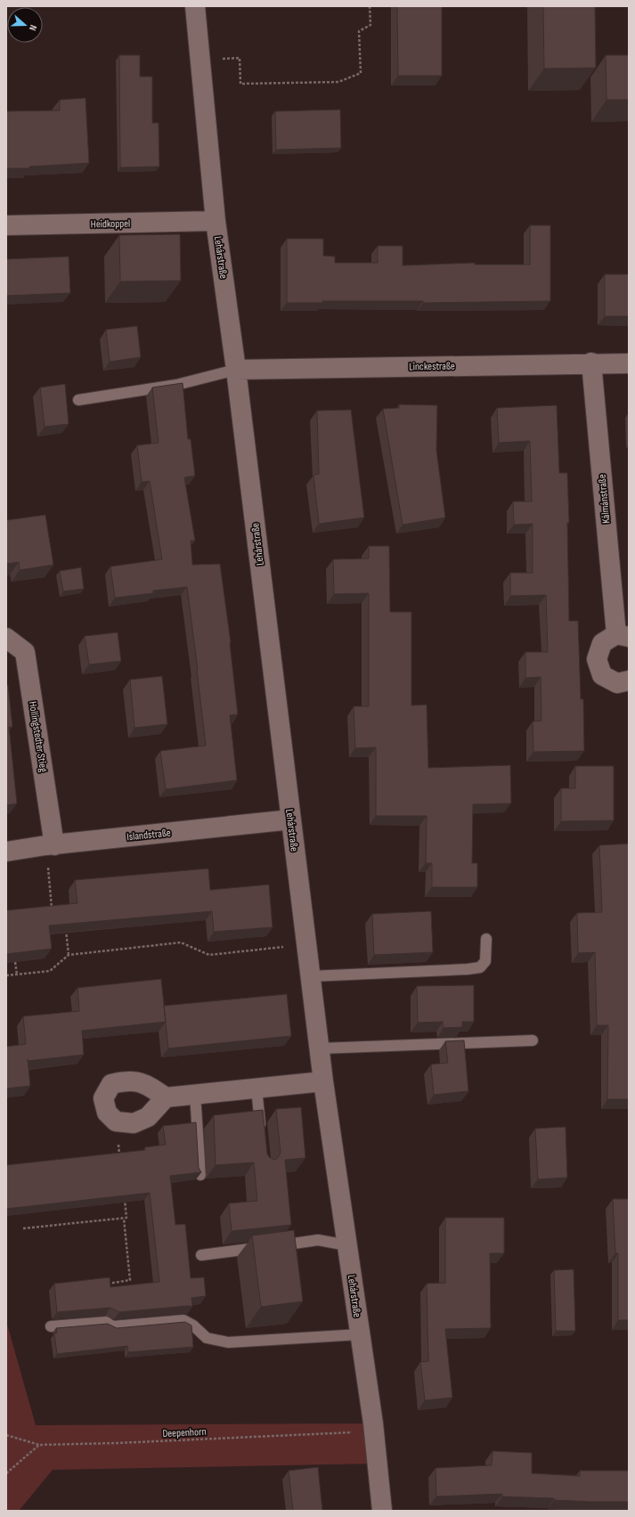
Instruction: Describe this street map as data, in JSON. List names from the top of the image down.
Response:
{
  "streets": {
    "street": [
      "Heidkoppel",
      "Lehárstraße",
      "Linckestraße",
      "Kálmánstraße",
      "Hollingstedter Stieg",
      "Islandstraße"
    ],
    "path": ["Deepenhorn"]
  },
  "crossings": [
    ["Heidkoppel", "Lehárstraße"],
    ["Lehárstraße", "Linckestraße"],
    ["Lehárstraße", "Islandstraße"],
    ["Lehárstraße", "Deepenhorn"],
    ["Linckestraße", "Kálmánstraße"],
    ["Hollingstedter Stieg", "Islandstraße"]
  ],
  "north": "right"
}
